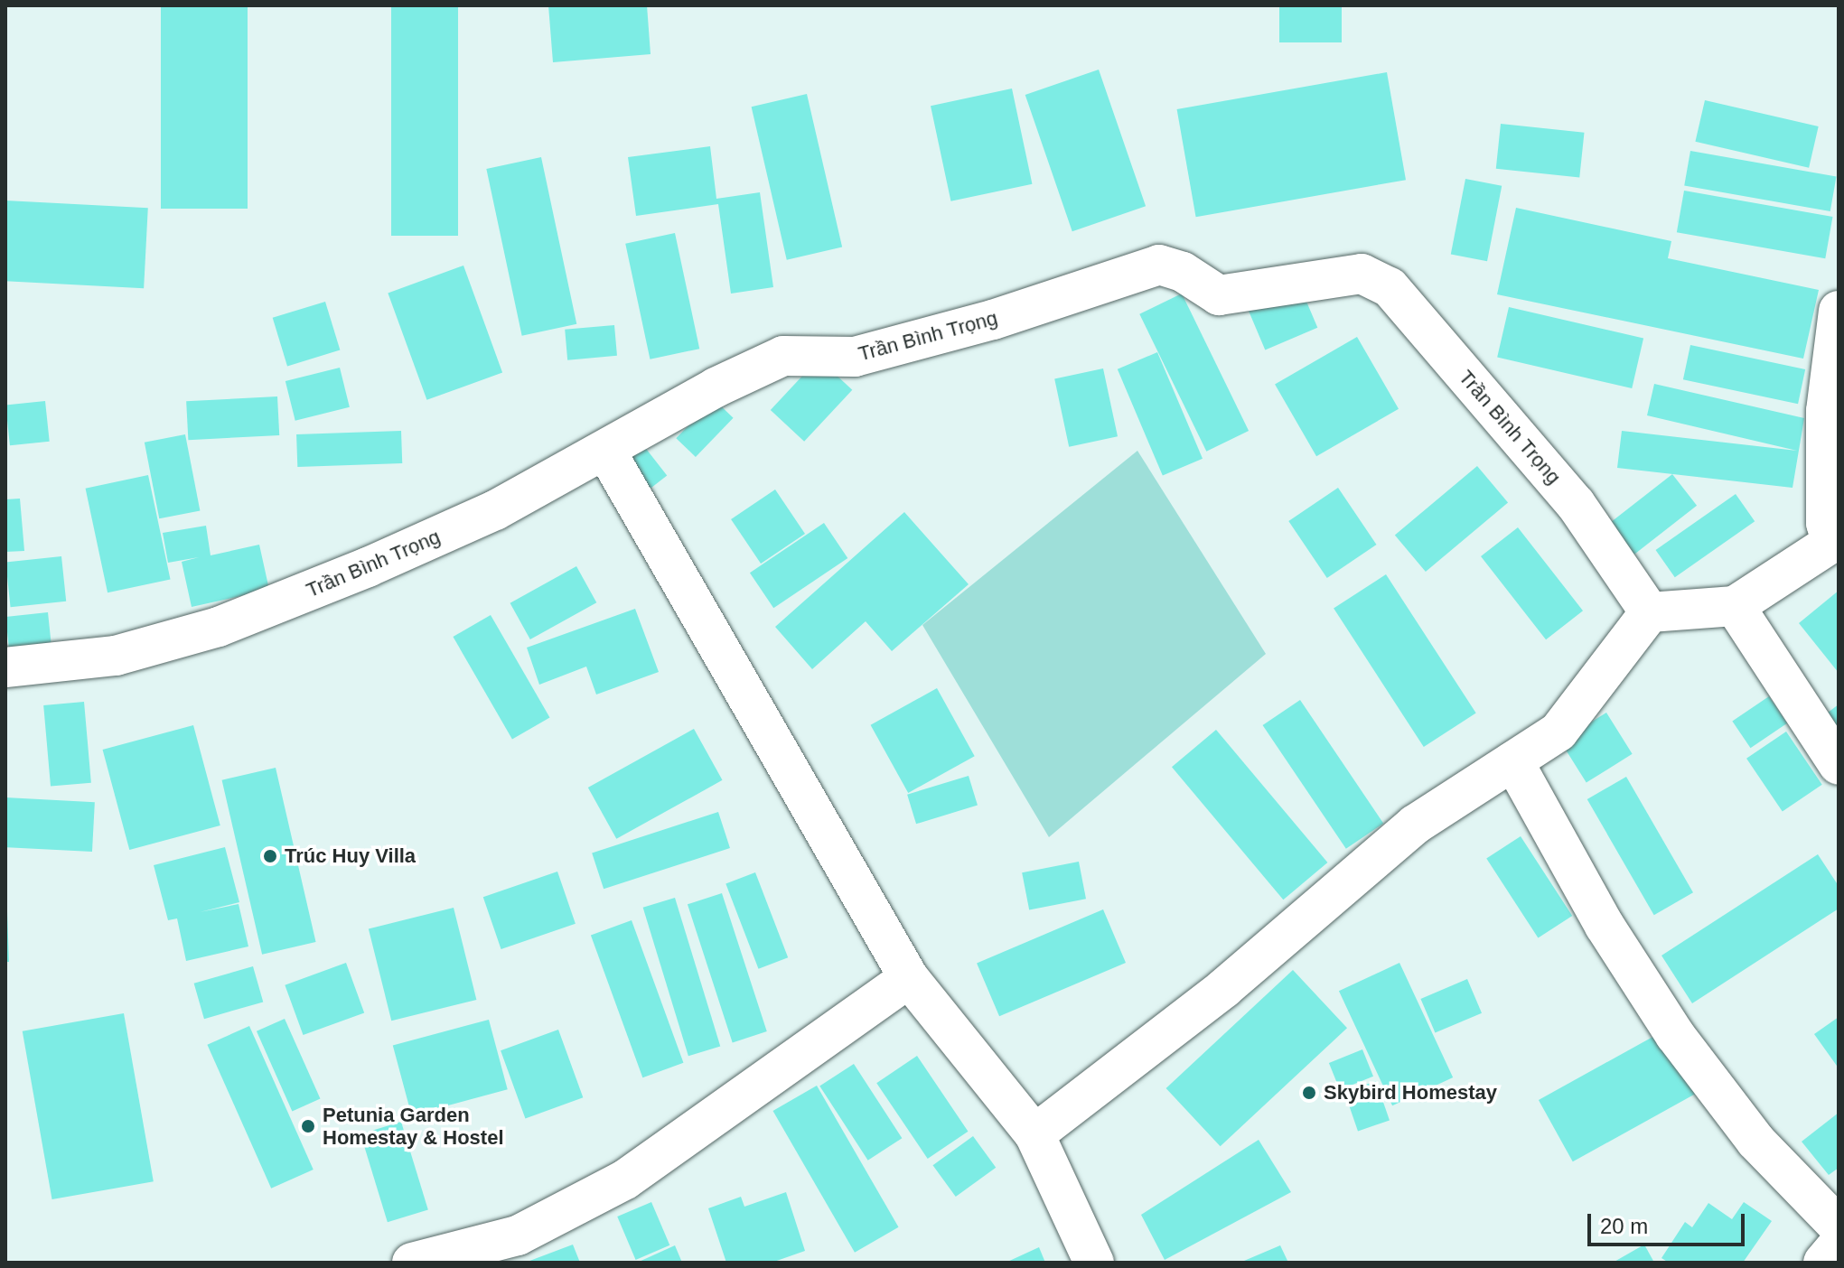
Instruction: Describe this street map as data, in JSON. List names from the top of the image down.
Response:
{
  "streets": {
    "street": ["Trần Bình Trọng"]
  },
  "places": ["Trúc Huy Villa", "Skybird Homestay", "Petunia Garden Homestay & Hostel"],
  "scale_bar": "20 m"
}
